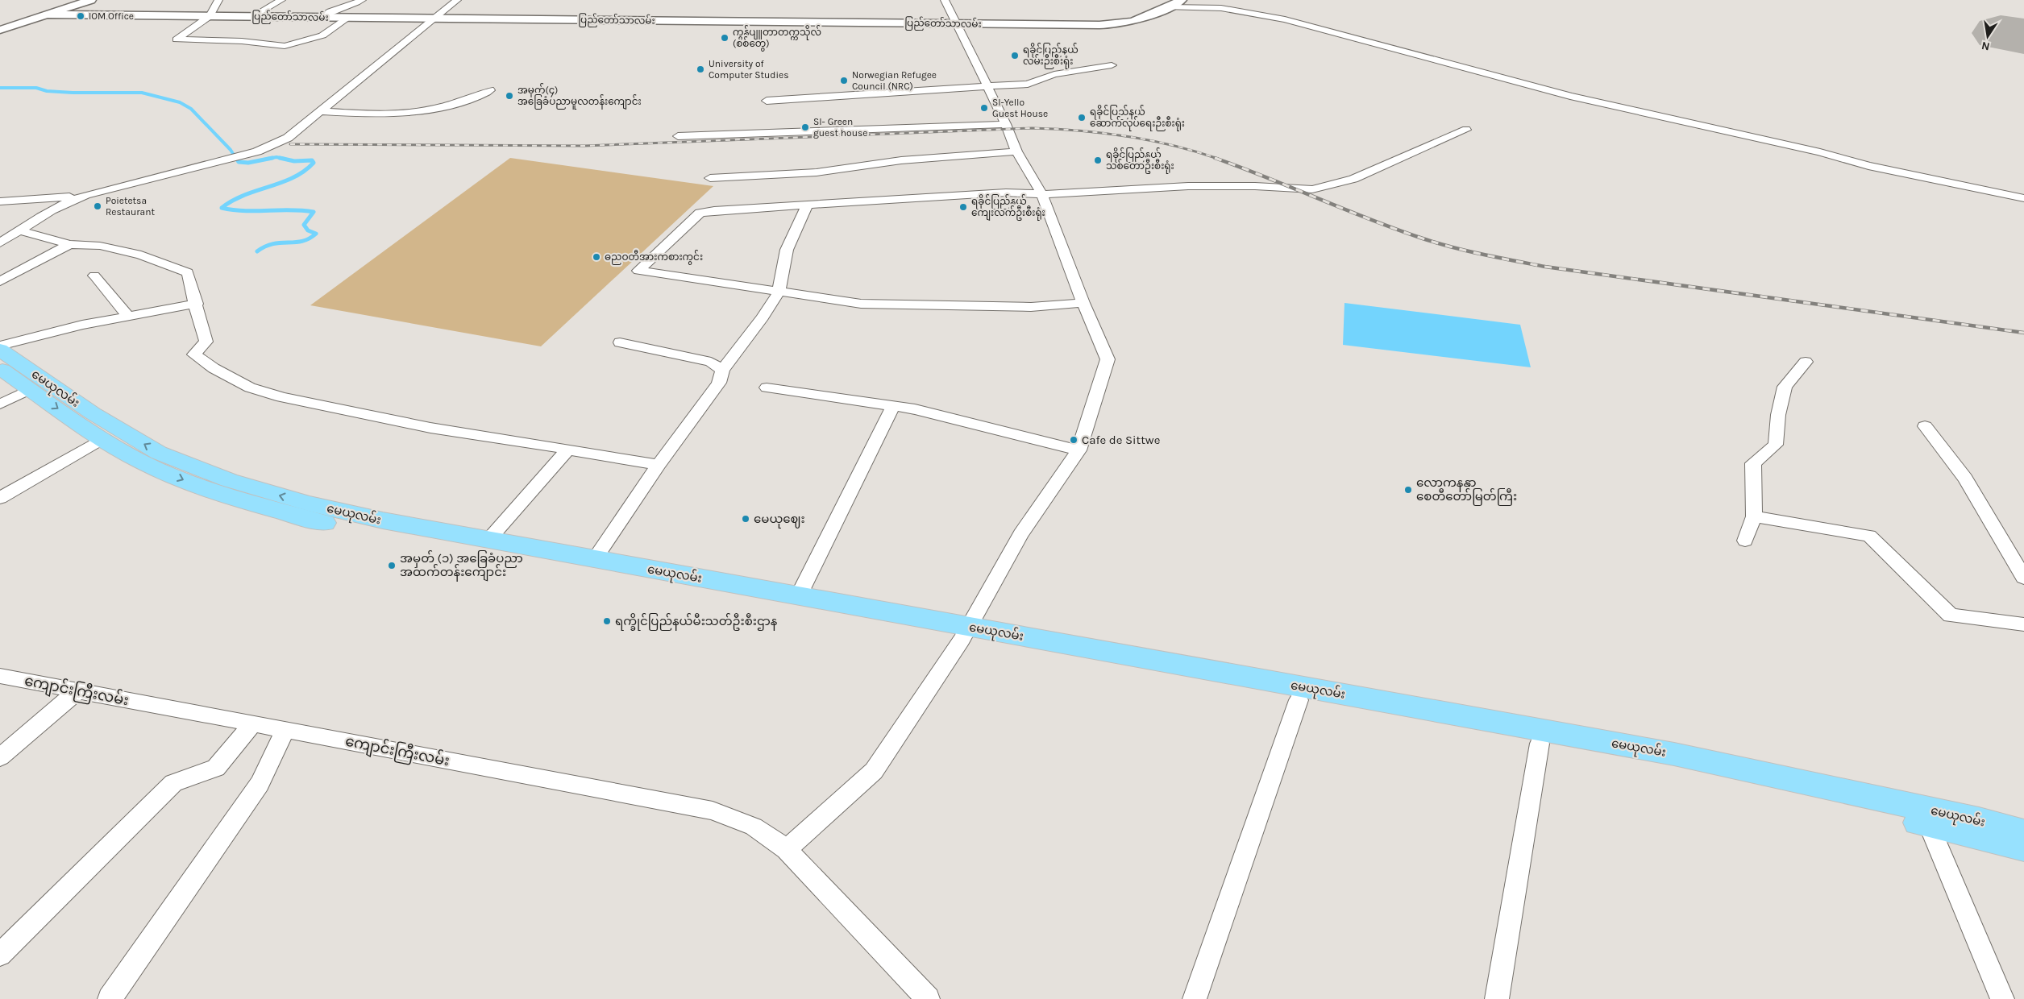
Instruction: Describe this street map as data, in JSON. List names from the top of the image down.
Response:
{
  "streets": {
    "main road": ["မေယုလမ်း"],
    "street": ["ပြည်တော်သာလမ်း", "ကျောင်းကြီးလမ်း"]
  },
  "places": [
    "IOM Office",
    "ကွန်ပျူတာတက္ကသိုလ် (စစ်တွေ)",
    "ရခိုင်ပြည်နယ် လမ်းဉီးစီးရုံး",
    "University of Computer Studies",
    "Norwegian Refugee Council (NRC)",
    "အမှတ်(၄) အခြေခံပညာမူလတန်းကျောင်း",
    "SI-Yello Guest House",
    "ရခိုင်ပြည်နယ် ဆောက်လုပ်ရေးဉီးစီးရုံး",
    "SI- Green guest house",
    "ရခိုင်ပြည်နယ် သစ်တောဦးစီးရုံး",
    "Poietetsa Restaurant",
    "ရခိုင်ပြည်နယ် ကျေးလက်ဦးစီးရုံး",
    "ဓညဝတီအားကစားကွင်း",
    "Cafe de Sittwe",
    "လောကနန္ဒာ စေတီတော်မြတ်ကြီး",
    "မေယုဈေး",
    "အမှတ် (၁) အခြေခံပညာ အထက်တန်းကျောင်း",
    "ရက္ခိုင်ပြည်နယ်မီးသတ်ဦးစီးဌာန"
  ],
  "north": "bottom"
}
